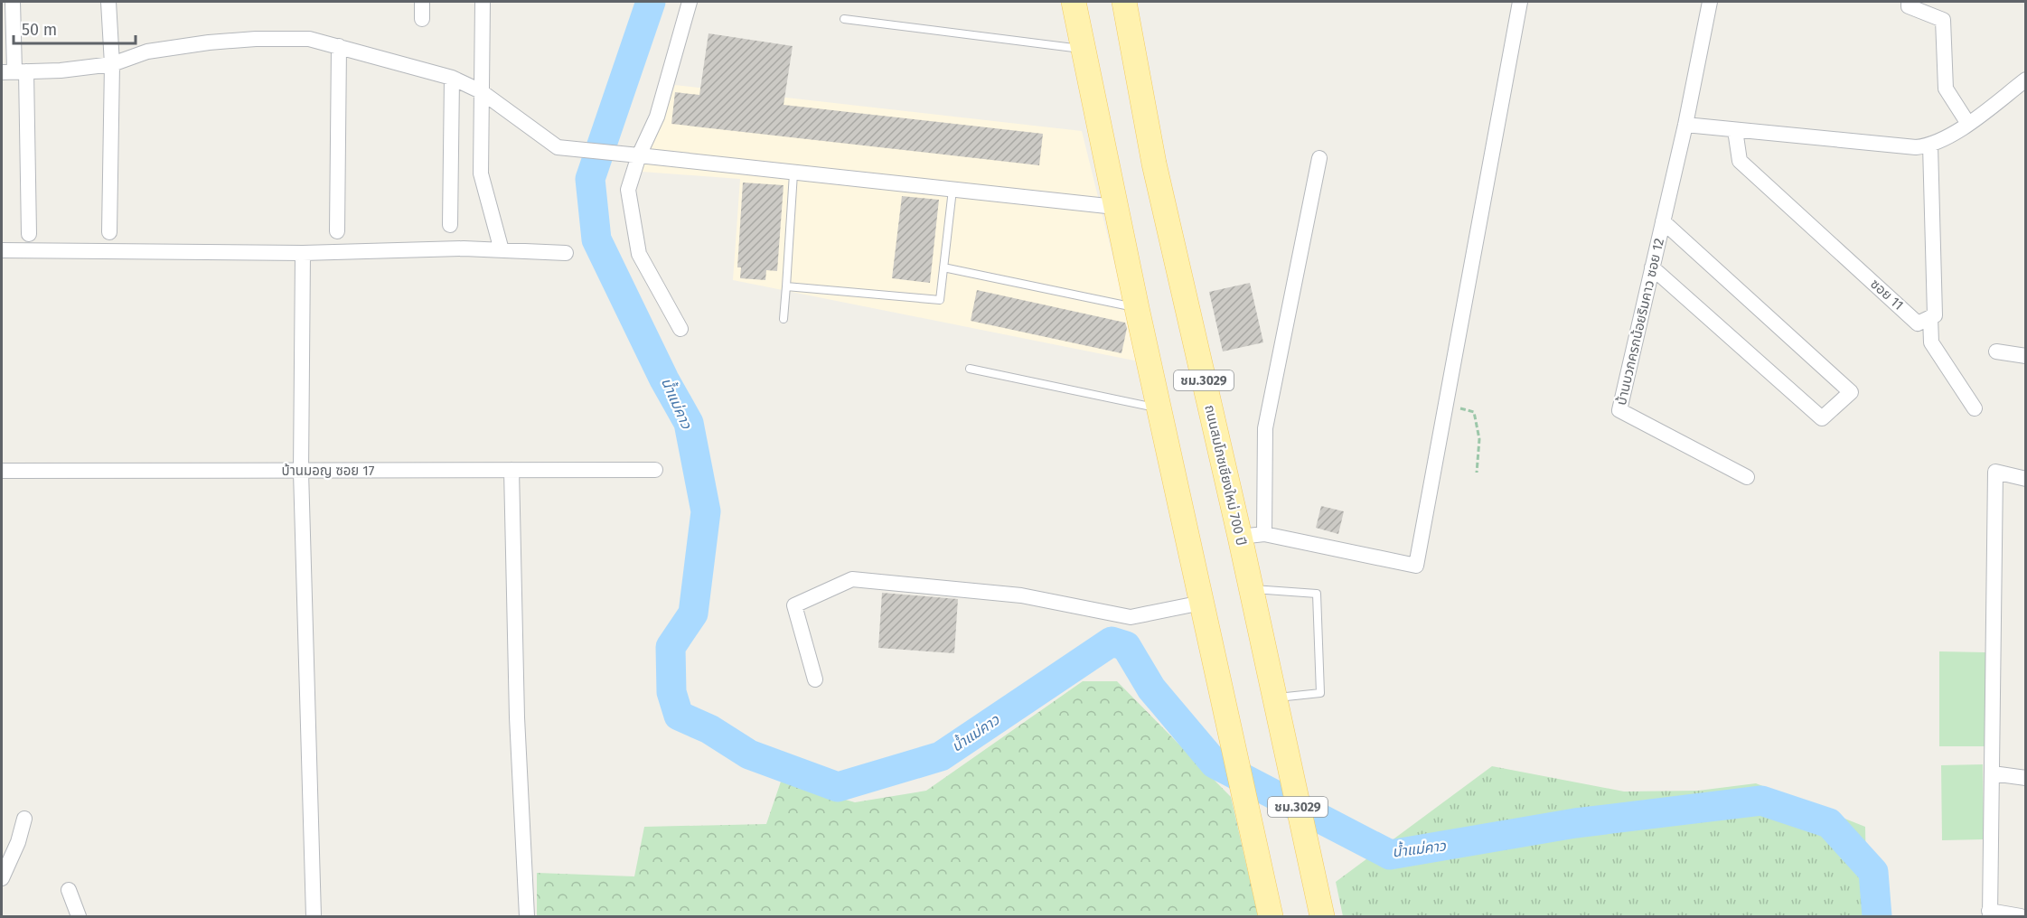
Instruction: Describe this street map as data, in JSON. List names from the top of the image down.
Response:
{
  "streets": {
    "main road": ["ชม.3029", "ถนนสมโภชเชียงใหม่ 700 ปี"],
    "street": ["ซอย 11", "บ้านบวกครกน้อยริมคาว ซอย 12", "บ้านมอญ ซอย 17"]
  },
  "water": ["น้ำแม่คาว"],
  "scale_bar": "50 m"
}
